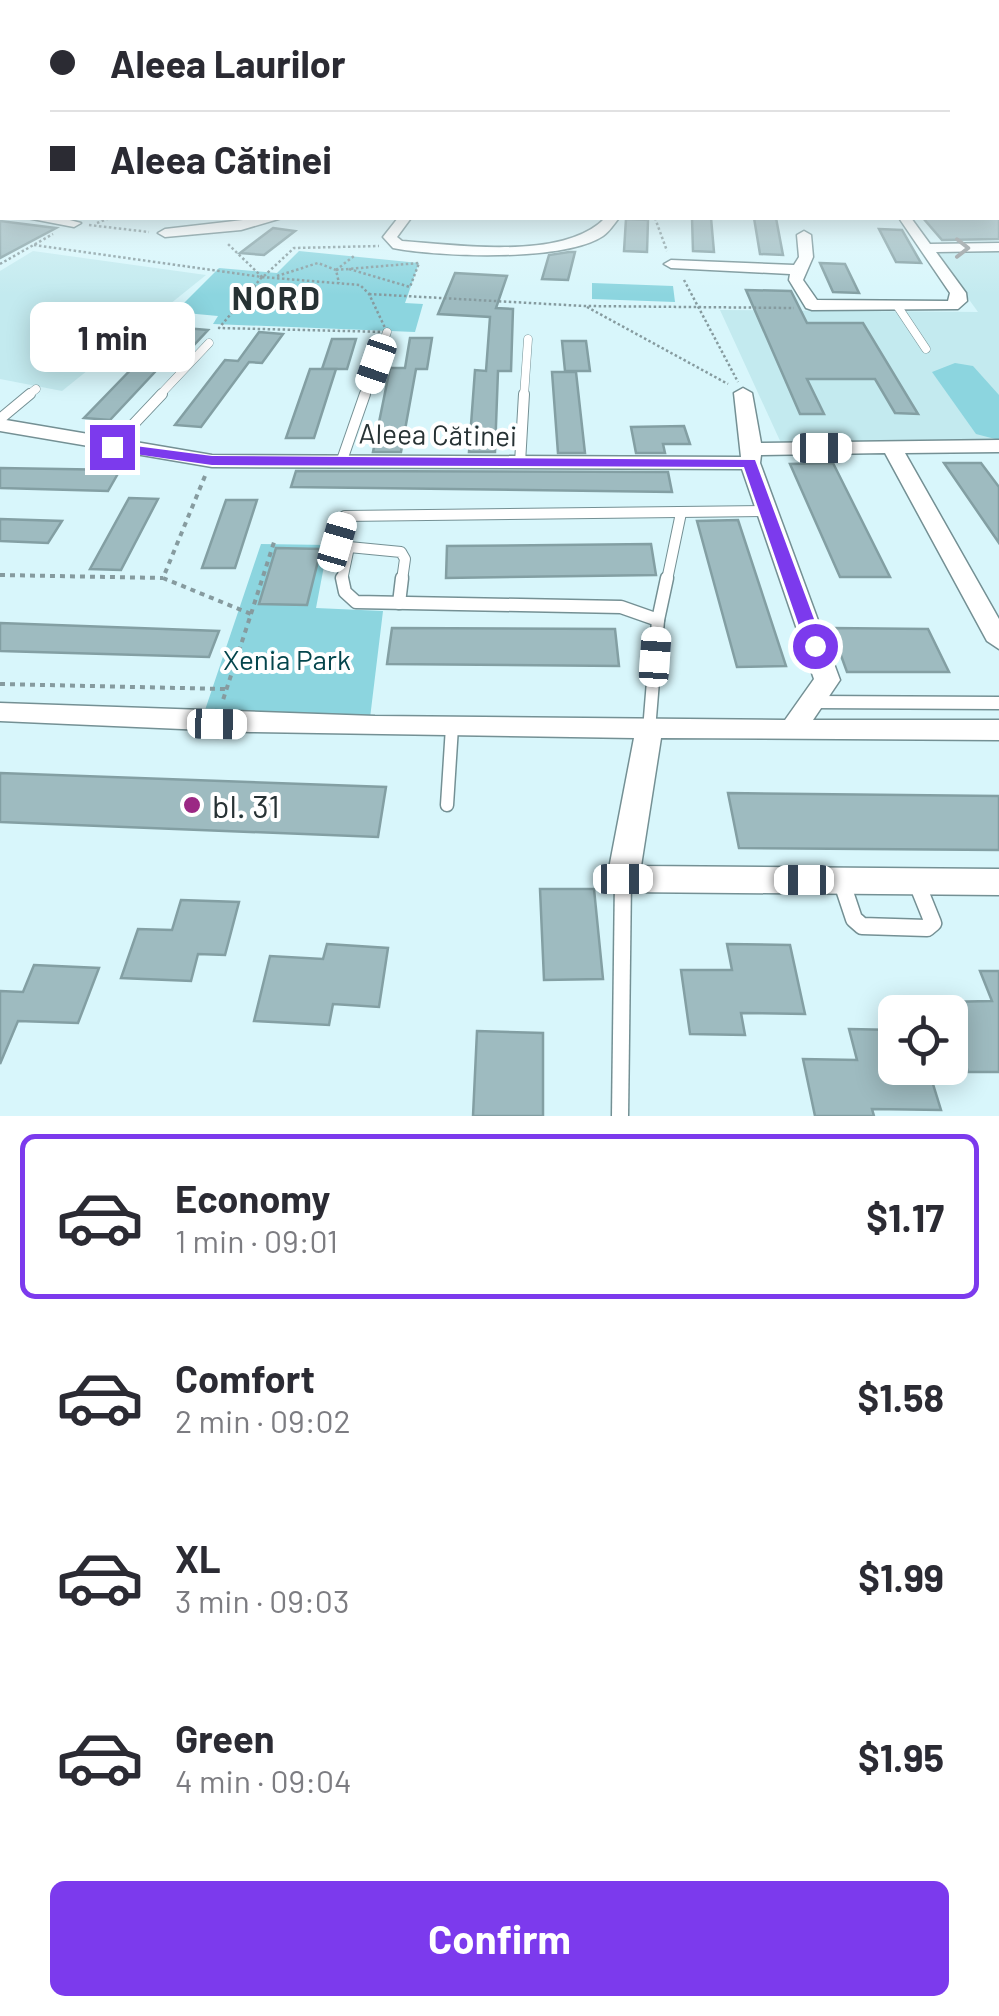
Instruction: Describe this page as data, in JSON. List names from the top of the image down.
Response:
{
  "streets": {
    "street": ["Aleea Cătinei"]
  },
  "districts": ["NORD"],
  "parks": ["Xenia Park"],
  "places": ["bl. 31"],
  "page": {
    "banner": ["Aleea Laurilor", "Aleea Cătinei"],
    "bubble": "1 min",
    "list": [
      {
        "name": "Economy",
        "note": "1 min · 09:01",
        "value": "$1.17"
      },
      {
        "name": "Comfort",
        "note": "2 min · 09:02",
        "value": "$1.58"
      },
      {
        "name": "XL",
        "note": "3 min · 09:03",
        "value": "$1.99"
      },
      {
        "name": "Green",
        "note": "4 min · 09:04",
        "value": "$1.95"
      }
    ],
    "buttons": "Confirm"
  }
}
